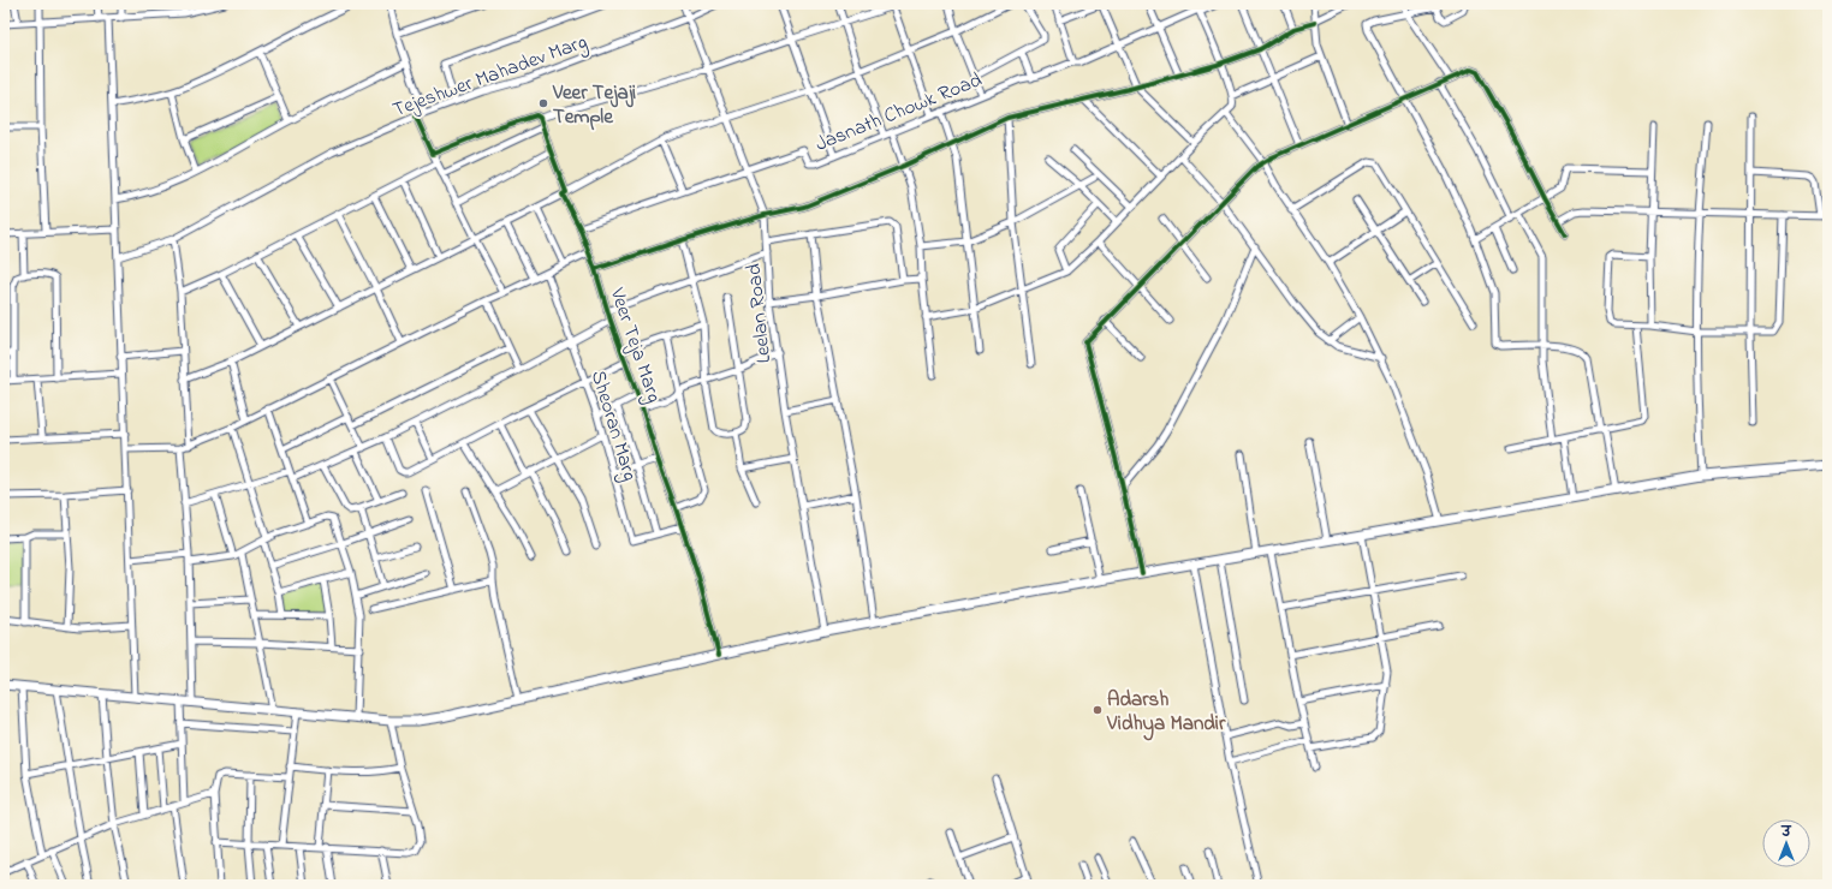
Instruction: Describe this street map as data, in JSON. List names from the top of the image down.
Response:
{
  "streets": {
    "street": [
      "Tejeshwer Mahadev Marg",
      "Jasnath Chowk Road",
      "Leelan Road",
      "Veer Teja Marg",
      "Sheoran Marg"
    ]
  },
  "crossings": [
    ["Tejeshwer Mahadev Marg", "Leelan Road"],
    ["Jasnath Chowk Road", "Leelan Road"],
    ["Jasnath Chowk Road", "Veer Teja Marg"],
    ["Veer Teja Marg", "Sheoran Marg"]
  ],
  "places": ["Veer Tejaji Temple", "Adarsh Vidhya Mandir"],
  "north": "top"
}
